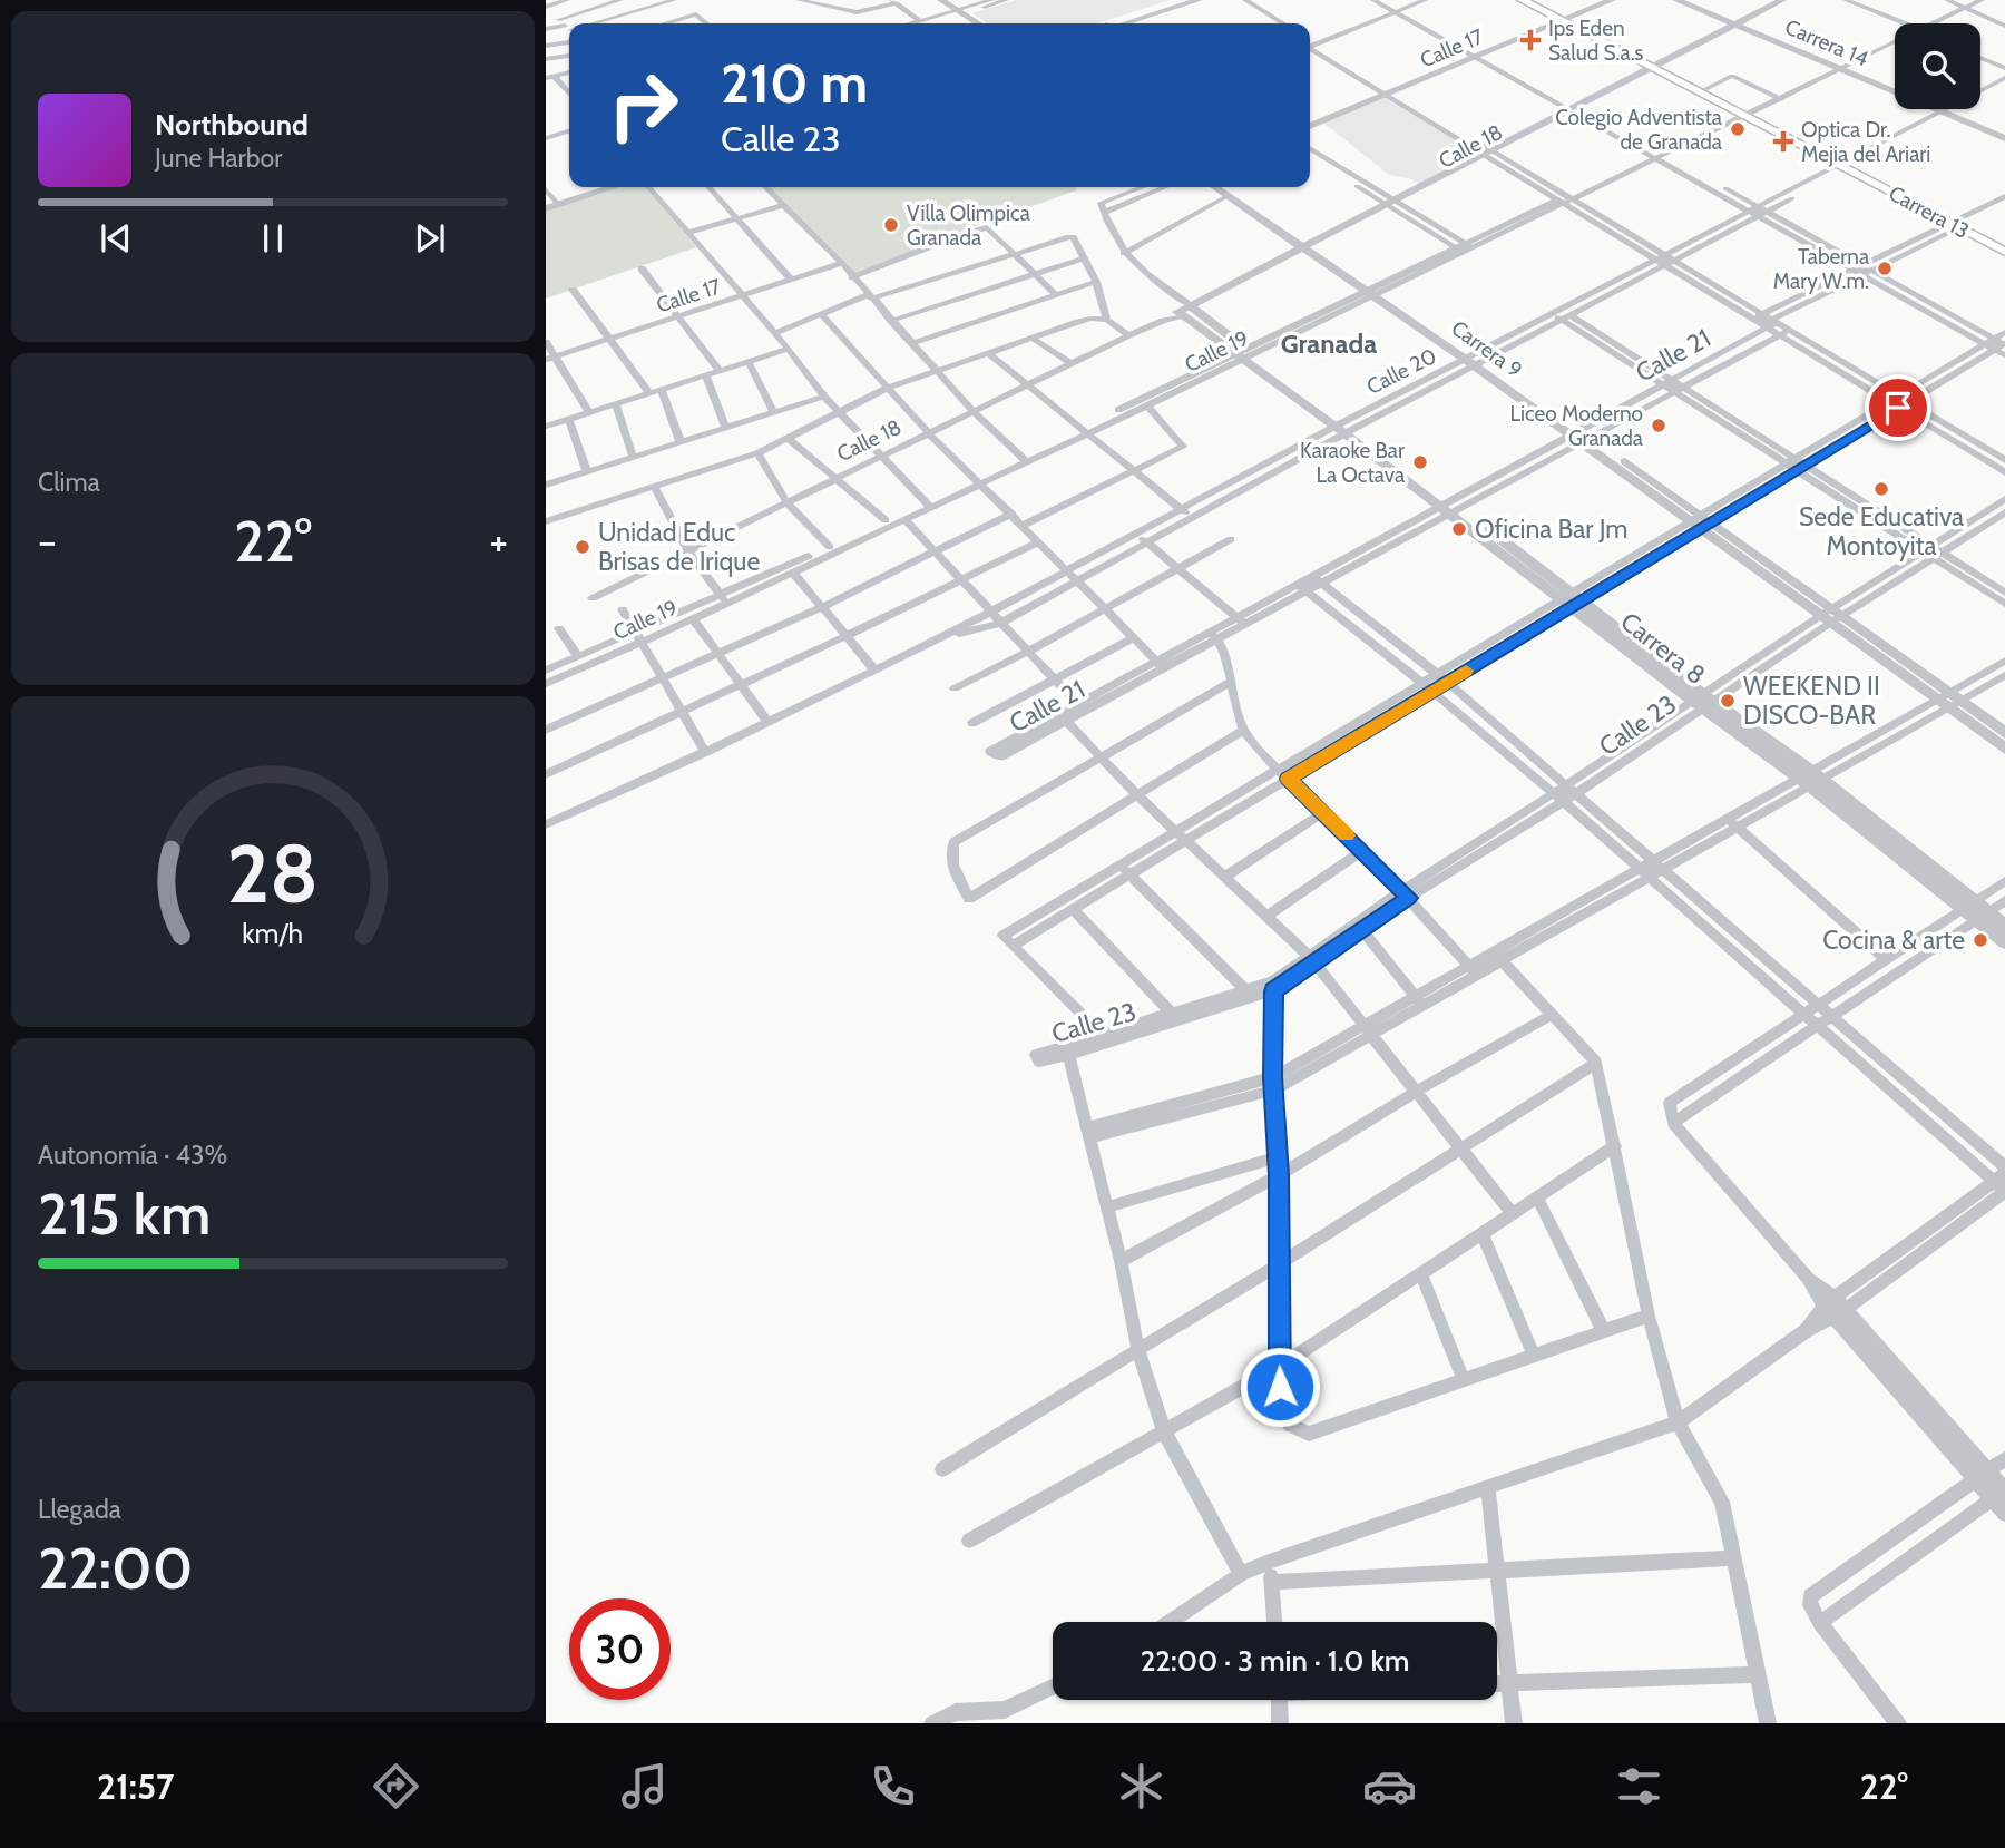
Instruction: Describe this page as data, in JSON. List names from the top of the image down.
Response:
{
  "streets": {
    "main road": ["Carrera 13"],
    "street": [
      "Carrera 14",
      "Calle 17",
      "Calle 18",
      "Carrera 9",
      "Calle 19",
      "Calle 21",
      "Calle 20",
      "Carrera 8",
      "Calle 23"
    ]
  },
  "crossings": [
    ["Carrera 14", "Calle 18"],
    ["Carrera 14", "Calle 19"],
    ["Carrera 14", "Calle 20"],
    ["Calle 17", "Carrera 13"],
    ["Calle 18", "Carrera 13"],
    ["Calle 18", "Carrera 9"],
    ["Calle 18", "Carrera 8"],
    ["Carrera 13", "Calle 19"],
    ["Carrera 13", "Calle 21"],
    ["Carrera 13", "Calle 20"],
    ["Carrera 9", "Calle 19"],
    ["Carrera 9", "Calle 21"],
    ["Carrera 9", "Calle 20"],
    ["Carrera 9", "Calle 23"],
    ["Calle 19", "Carrera 8"],
    ["Calle 21", "Carrera 8"],
    ["Calle 20", "Carrera 8"],
    ["Carrera 8", "Calle 23"]
  ],
  "districts": ["Granada"],
  "places": {
    "health": ["Ips Eden Salud S.a.s", "Optica Dr. Mejia del Ariari"],
    "other": [
      "Colegio Adventista de Granada",
      "Villa Olimpica Granada",
      "Taberna Mary W.m.",
      "Liceo Moderno Granada",
      "Karaoke Bar La Octava",
      "Sede Educativa Montoyita",
      "Oficina Bar Jm",
      "Unidad Educ Brisas de Irique",
      "WEEKEND II DISCO-BAR",
      "Cocina & arte"
    ]
  },
  "page": {
    "turn": ["210 m", "Calle 23"],
    "song": ["Northbound", "June Harbor"],
    "tile": [
      "Clima",
      ["Autonomía · 43%", "215 km"],
      ["Llegada", "22:00"]
    ],
    "heat": ["−", "22°", "+"],
    "limit": "30",
    "trip": "22:00 · 3 min · 1.0 km",
    "tabs": ["21:57", "22°"],
    "gauge": ["28", "km/h"]
  }
}
